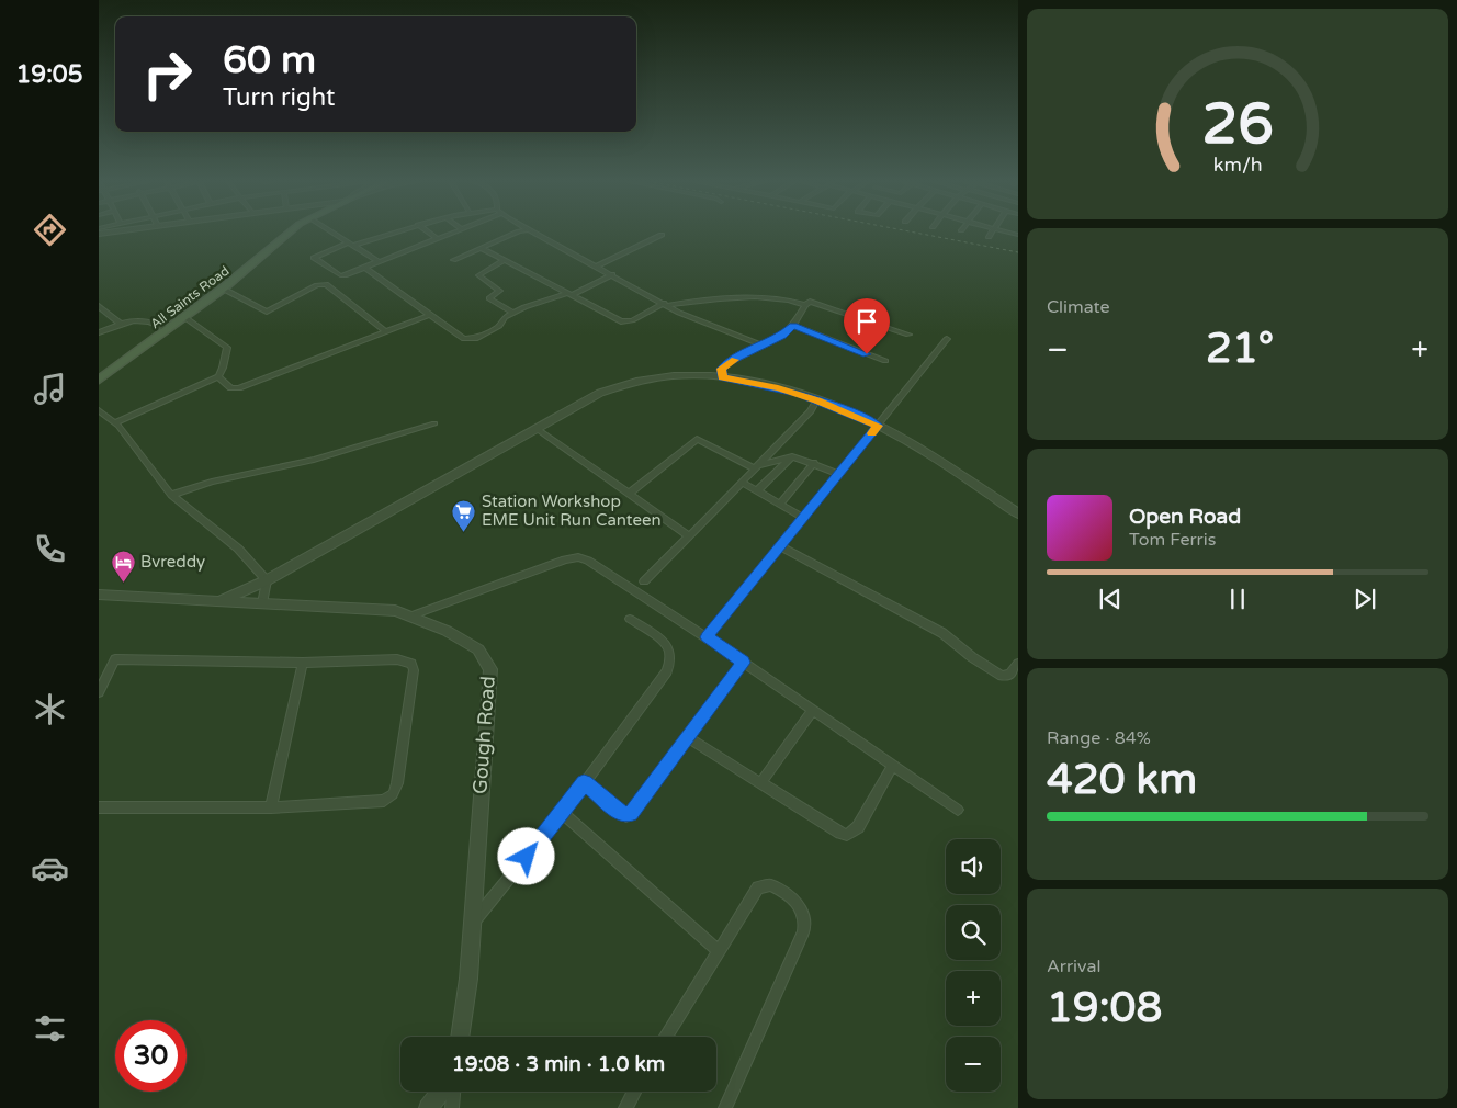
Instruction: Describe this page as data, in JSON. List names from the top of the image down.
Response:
{
  "streets": {
    "main road": ["All Saints Road"],
    "street": ["Gough Road"]
  },
  "places": {
    "supermarket": ["Station Workshop EME Unit Run Canteen"],
    "hotel": ["Bvreddy"]
  },
  "page": {
    "tabs": "19:05",
    "turn": ["60 m", "Turn right"],
    "tile": [
      "Climate",
      ["Range · 84%", "420 km"],
      ["Arrival", "19:08"]
    ],
    "heat": ["−", "21°", "+"],
    "song": ["Open Road", "Tom Ferris"],
    "map_buttons": ["+", "−"],
    "limit": "30",
    "trip": "19:08 · 3 min · 1.0 km",
    "gauge": ["26", "km/h"]
  }
}
